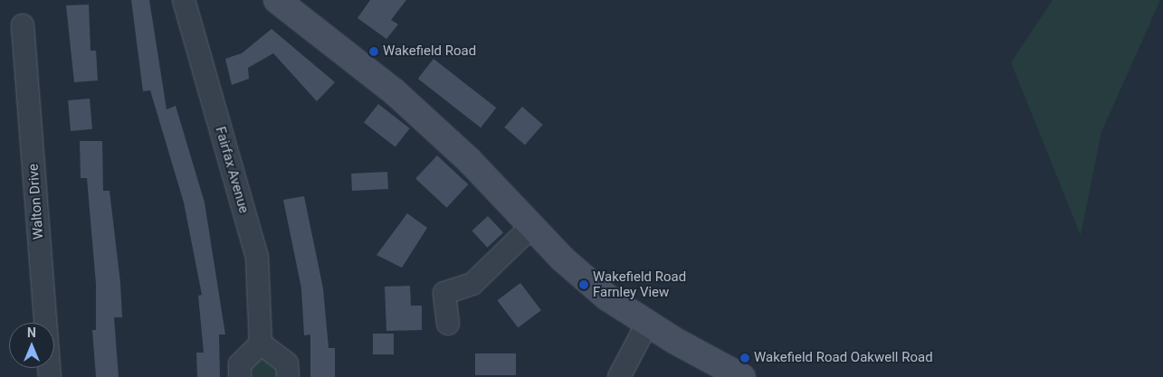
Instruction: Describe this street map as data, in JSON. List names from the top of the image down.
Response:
{
  "streets": {
    "street": ["Fairfax Avenue", "Walton Drive"]
  },
  "places": ["Wakefield Road", "Wakefield Road Farnley View", "Wakefield Road Oakwell Road"],
  "north": "top"
}
